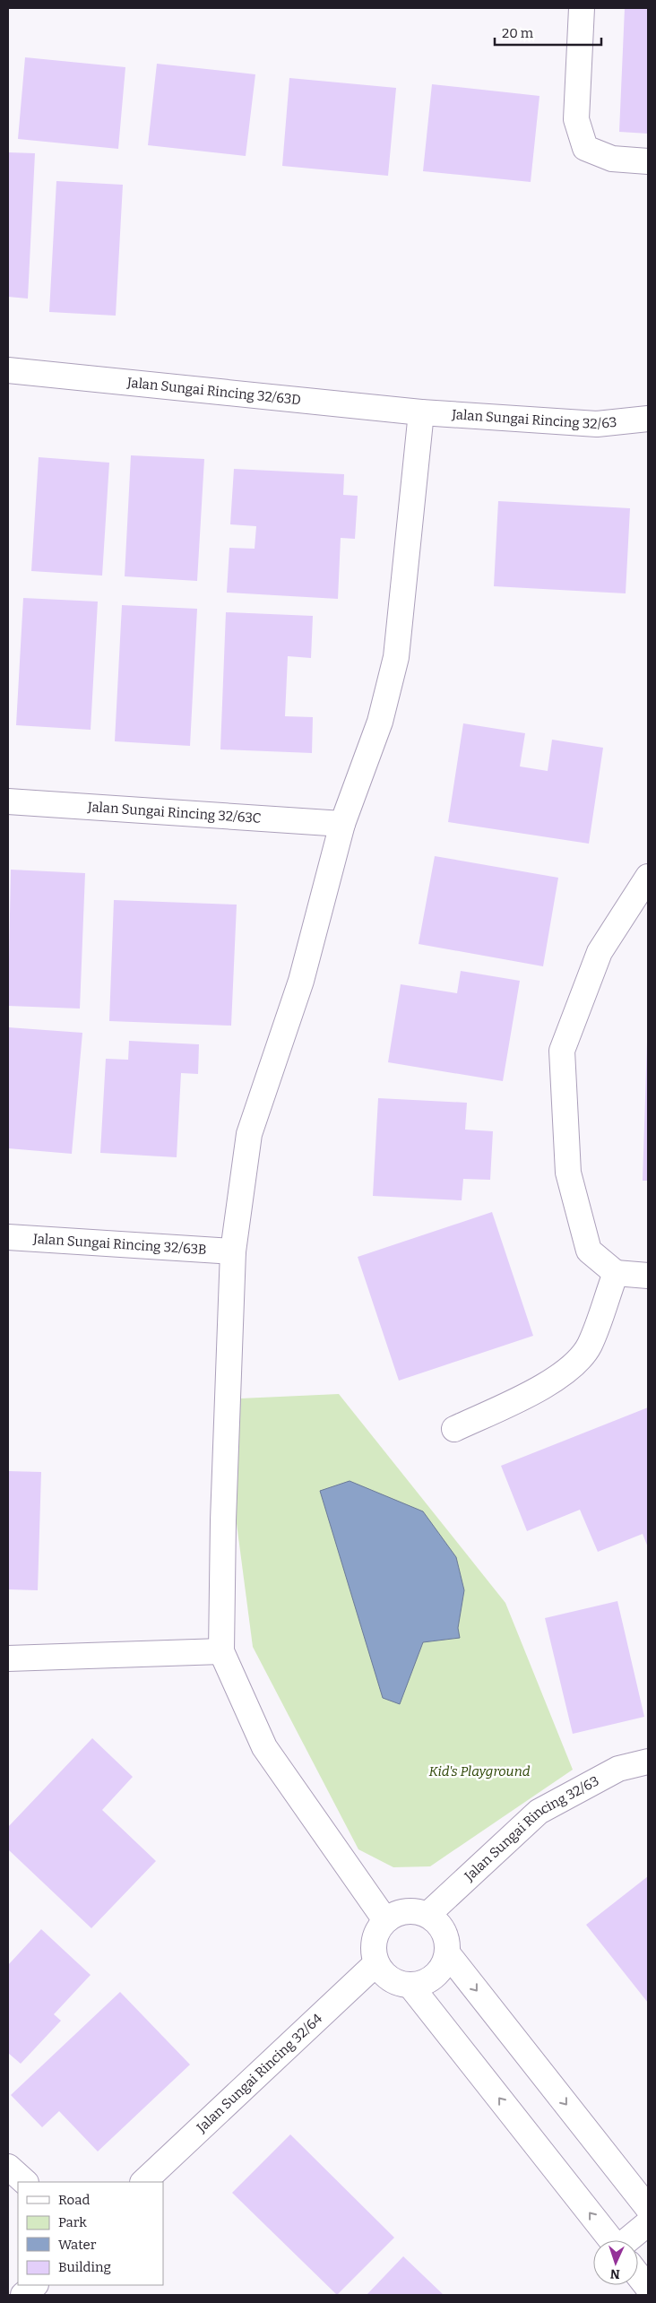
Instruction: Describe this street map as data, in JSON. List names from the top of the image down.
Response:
{
  "streets": {
    "street": [
      "Jalan Sungai Rincing 32/63D",
      "Jalan Sungai Rincing 32/63",
      "Jalan Sungai Rincing 32/63C",
      "Jalan Sungai Rincing 32/63B",
      "Jalan Sungai Rincing 32/64"
    ]
  },
  "crossings": [
    ["Jalan Sungai Rincing 32/63D", "Jalan Sungai Rincing 32/63"],
    ["Jalan Sungai Rincing 32/63", "Jalan Sungai Rincing 32/64"]
  ],
  "parks": ["Kid's Playground"],
  "legend": [
    "Road",
    "Park",
    "Water",
    "Building"
  ],
  "scale_bar": "20 m",
  "north": "bottom"
}
